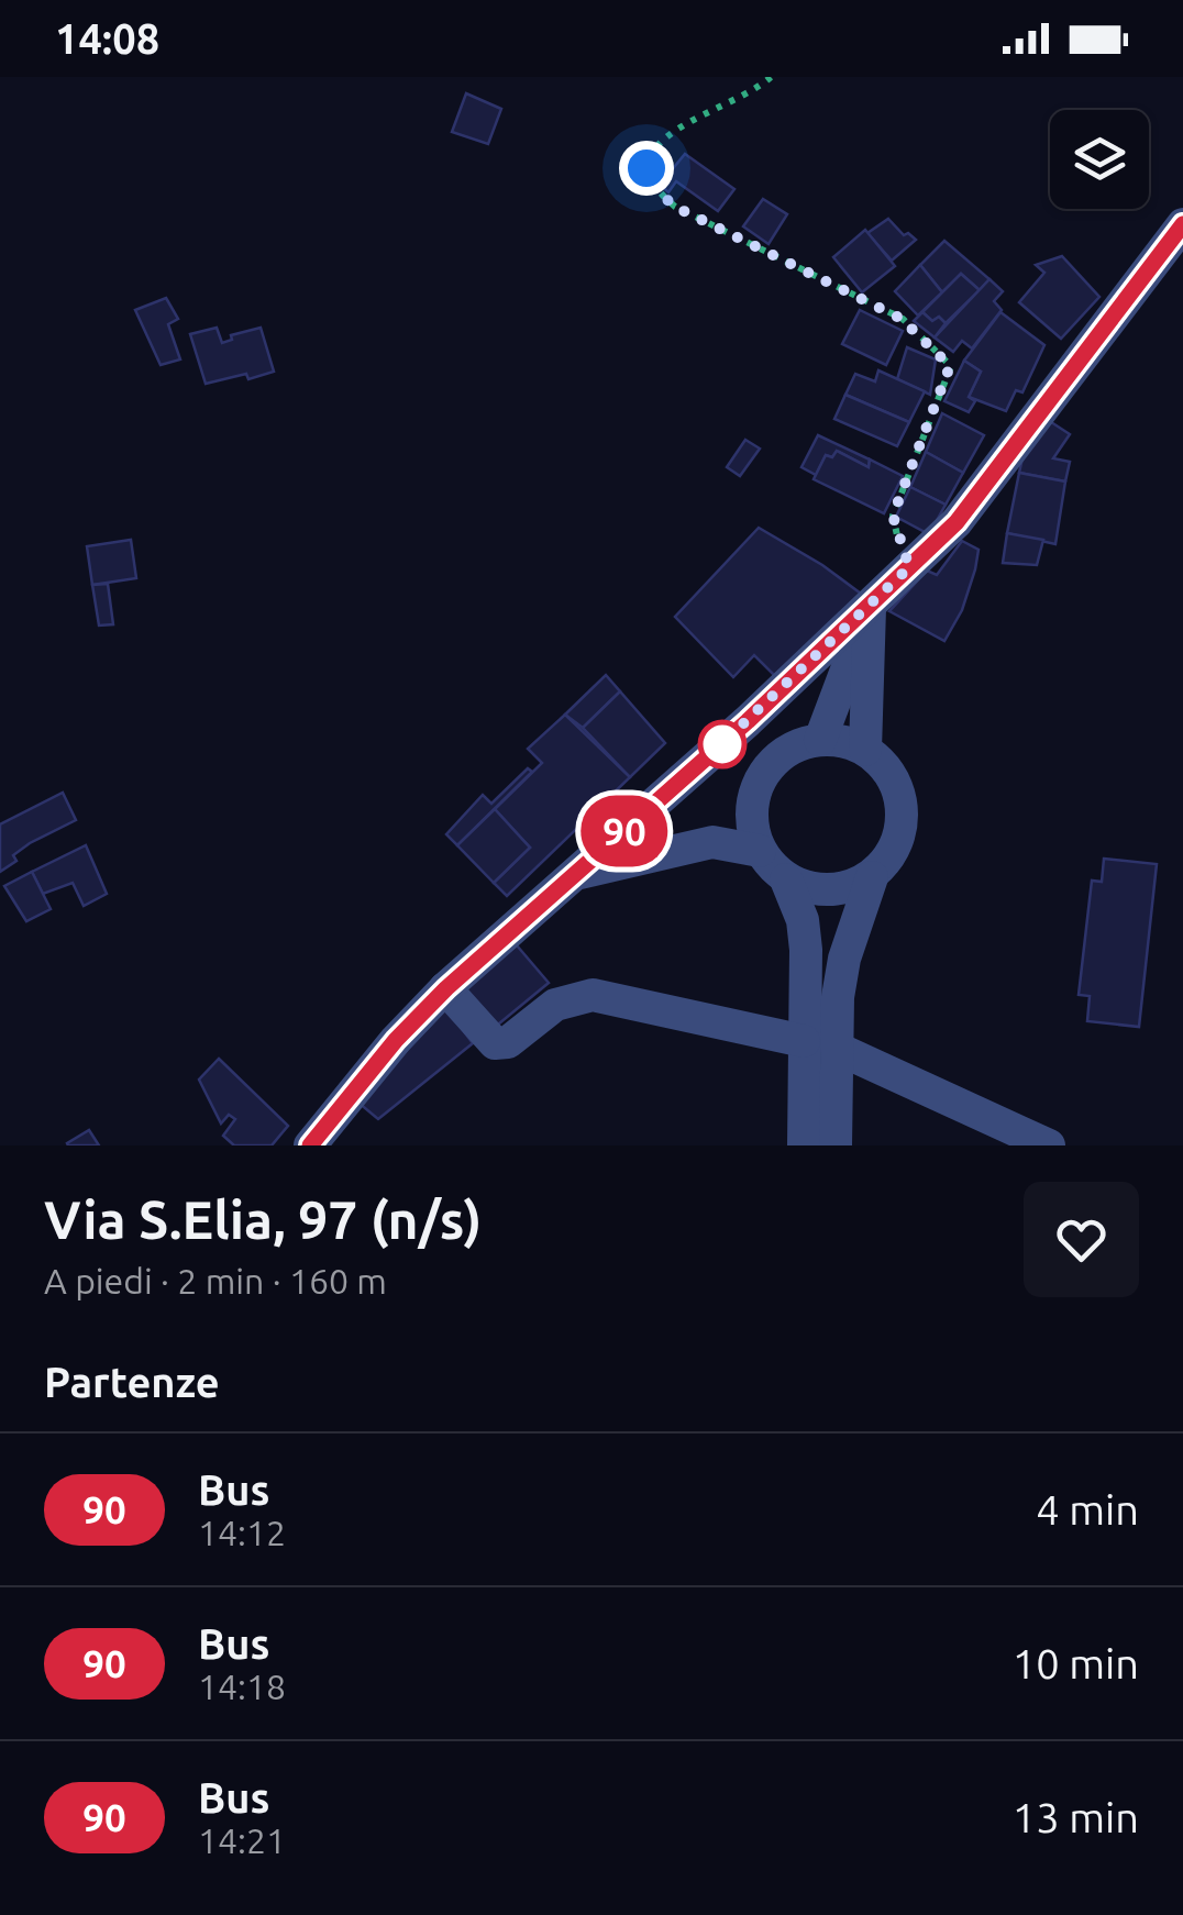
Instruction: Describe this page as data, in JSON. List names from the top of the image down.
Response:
{
  "lines": ["bus line 90"],
  "page": {
    "status": "14:08",
    "on_map": "90",
    "heading": [
      ["Via S.Elia, 97 (n/s)", "A piedi · 2 min · 160 m"],
      "Partenze"
    ],
    "list": [
      {
        "mark": "90",
        "name": "Bus",
        "note": "14:12",
        "value": "4 min"
      },
      {
        "mark": "90",
        "name": "Bus",
        "note": "14:18",
        "value": "10 min"
      },
      {
        "mark": "90",
        "name": "Bus",
        "note": "14:21",
        "value": "13 min"
      }
    ]
  }
}
